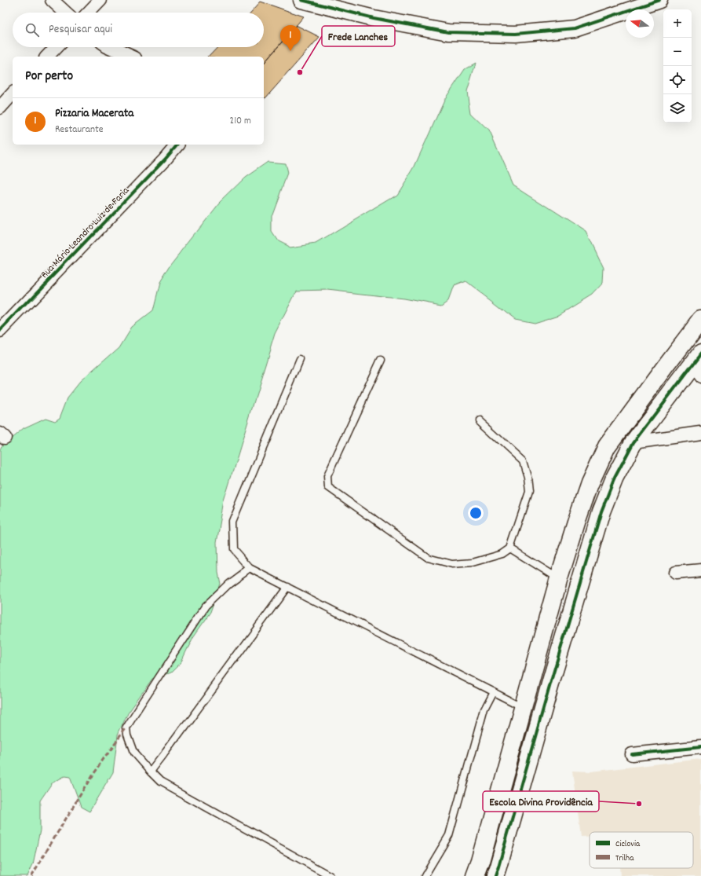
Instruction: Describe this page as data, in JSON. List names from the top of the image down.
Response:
{
  "streets": {
    "street": ["Rua Mário Leandro Luiz de Faria"]
  },
  "places": ["Frede Lanches", "Escola Divina Providência"],
  "legend": ["Ciclovia", "Trilha"],
  "north": "left",
  "page": {
    "map_buttons": ["+", "−"],
    "search": "Pesquisar aqui",
    "pins": "1",
    "heading": "Por perto",
    "list": [
      {
        "mark": "1",
        "name": "Pizzaria Macerata",
        "note": "Restaurante",
        "value": "210 m"
      }
    ]
  }
}
